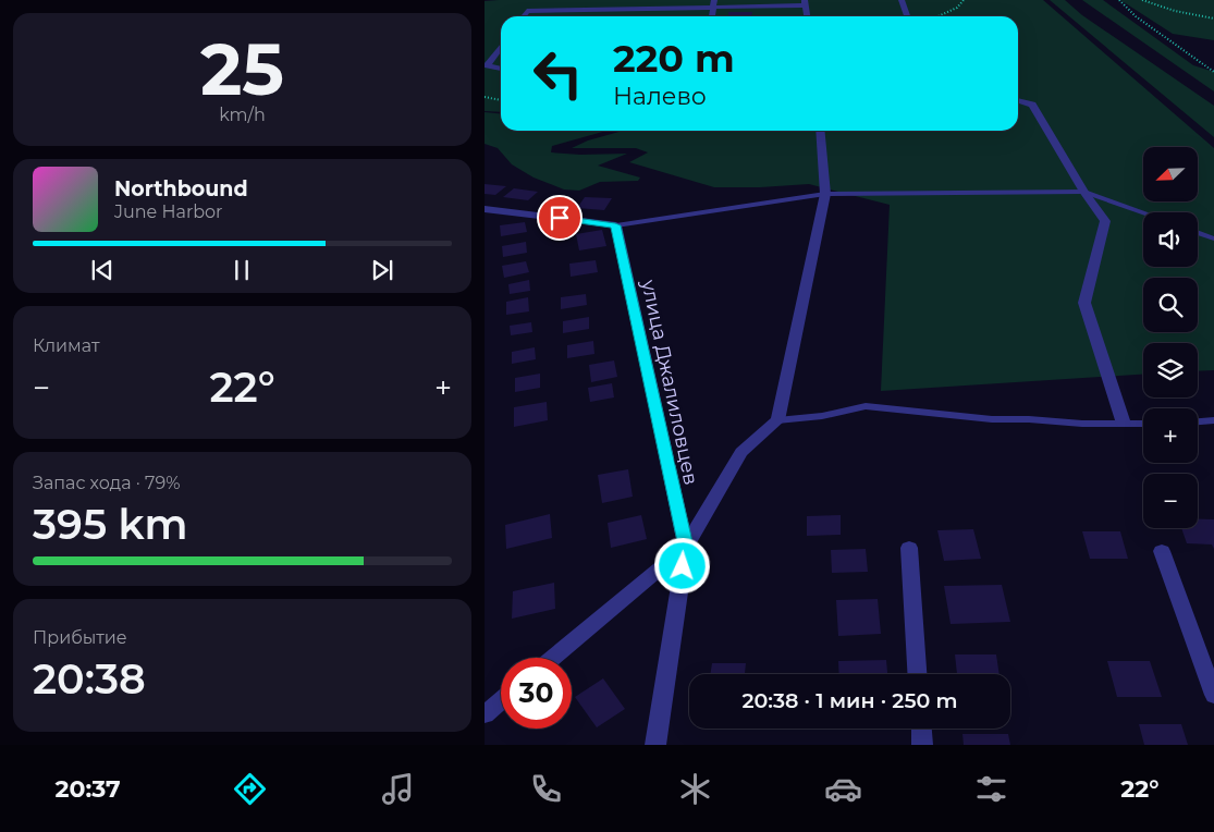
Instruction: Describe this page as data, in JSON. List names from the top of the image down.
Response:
{
  "streets": {
    "street": ["улица Джалиловцев"]
  },
  "north": "bottom left",
  "page": {
    "tile": [
      ["25", "km/h"],
      "Климат",
      ["Запас хода · 79%", "395 km"],
      ["Прибытие", "20:38"]
    ],
    "turn": ["220 m", "Налево"],
    "map_buttons": ["+", "−"],
    "song": ["Northbound", "June Harbor"],
    "heat": ["−", "22°", "+"],
    "limit": "30",
    "trip": "20:38 · 1 мин · 250 m",
    "tabs": ["20:37", "22°"]
  }
}
